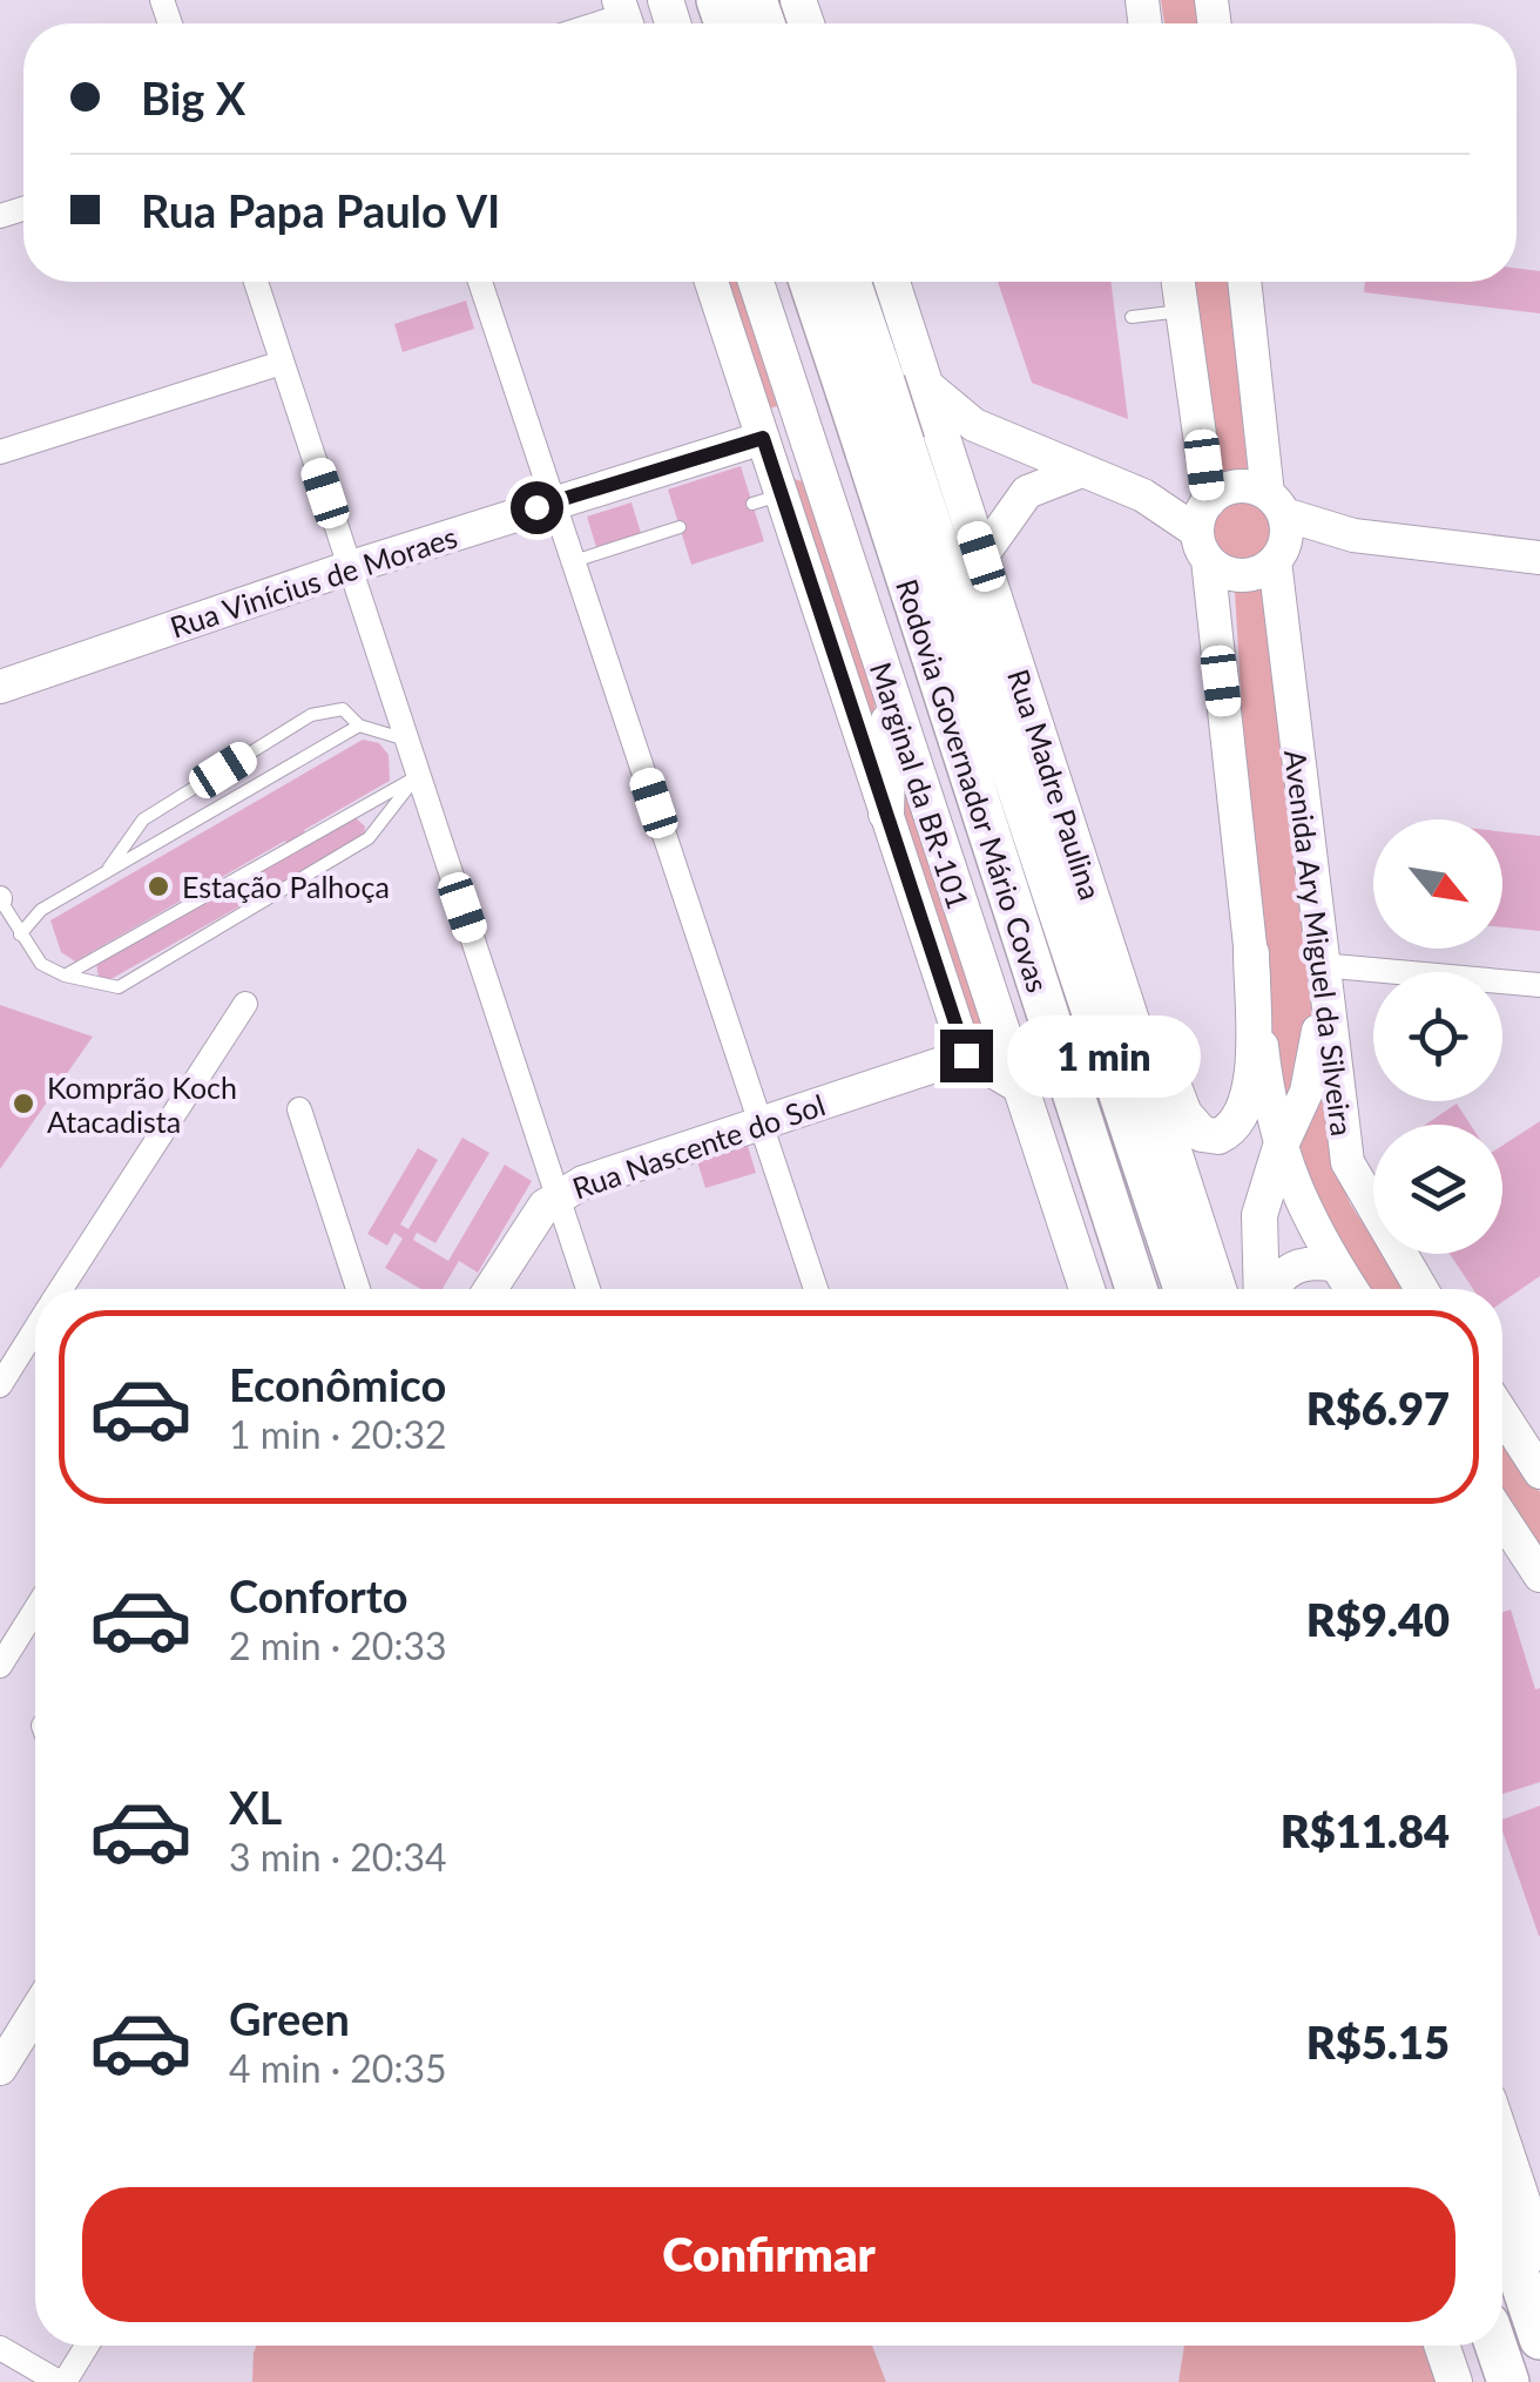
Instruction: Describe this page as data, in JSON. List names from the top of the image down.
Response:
{
  "streets": {
    "highway": ["Rodovia Governador Mário Covas"],
    "main road": [
      "Rua Vinícius de Moraes",
      "Rua Madre Paulina",
      "Marginal da BR-101",
      "Avenida Ary Miguel da Silveira",
      "Rua Nascente do Sol"
    ]
  },
  "places": ["Estação Palhoça", "Komprão Koch Atacadista"],
  "north": "bottom right",
  "page": {
    "banner": ["Big X", "Rua Papa Paulo VI"],
    "bubble": "1 min",
    "list": [
      {
        "name": "Econômico",
        "note": "1 min · 20:32",
        "value": "R$6.97"
      },
      {
        "name": "Conforto",
        "note": "2 min · 20:33",
        "value": "R$9.40"
      },
      {
        "name": "XL",
        "note": "3 min · 20:34",
        "value": "R$11.84"
      },
      {
        "name": "Green",
        "note": "4 min · 20:35",
        "value": "R$5.15"
      }
    ],
    "buttons": "Confirmar"
  }
}
